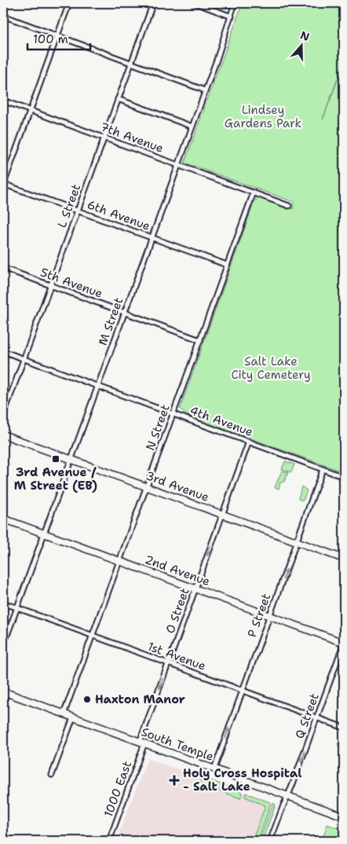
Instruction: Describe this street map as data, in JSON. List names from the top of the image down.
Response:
{
  "streets": {
    "street": [
      "7th Avenue",
      "L Street",
      "6th Avenue",
      "5th Avenue",
      "M Street",
      "4th Avenue",
      "N Street",
      "3rd Avenue",
      "2nd Avenue",
      "O Street",
      "P Street",
      "1st Avenue",
      "Q Street",
      "South Temple",
      "1000 East"
    ]
  },
  "crossings": [
    ["7th Avenue", "L Street"],
    ["7th Avenue", "M Street"],
    ["7th Avenue", "N Street"],
    ["L Street", "6th Avenue"],
    ["L Street", "5th Avenue"],
    ["L Street", "4th Avenue"],
    ["6th Avenue", "M Street"],
    ["6th Avenue", "N Street"],
    ["5th Avenue", "M Street"],
    ["5th Avenue", "N Street"],
    ["M Street", "4th Avenue"],
    ["M Street", "3rd Avenue"],
    ["M Street", "2nd Avenue"],
    ["M Street", "1st Avenue"],
    ["4th Avenue", "N Street"],
    ["4th Avenue", "O Street"],
    ["4th Avenue", "P Street"],
    ["N Street", "3rd Avenue"],
    ["N Street", "2nd Avenue"],
    ["N Street", "1st Avenue"],
    ["N Street", "South Temple"],
    ["3rd Avenue", "O Street"],
    ["3rd Avenue", "P Street"],
    ["2nd Avenue", "O Street"],
    ["2nd Avenue", "P Street"],
    ["2nd Avenue", "Q Street"],
    ["O Street", "1st Avenue"],
    ["O Street", "South Temple"],
    ["O Street", "1000 East"],
    ["P Street", "1st Avenue"],
    ["P Street", "South Temple"],
    ["1st Avenue", "Q Street"],
    ["Q Street", "South Temple"],
    ["South Temple", "1000 East"]
  ],
  "one_way": ["O Street", "P Street", "Q Street"],
  "parks": ["Lindsey Gardens Park", "Salt Lake City Cemetery"],
  "places": {
    "transit": ["3rd Avenue / M Street (EB)"],
    "other": ["Haxton Manor"],
    "health": ["Holy Cross Hospital - Salt Lake"]
  },
  "scale_bar": "100 m",
  "north": "top"
}
